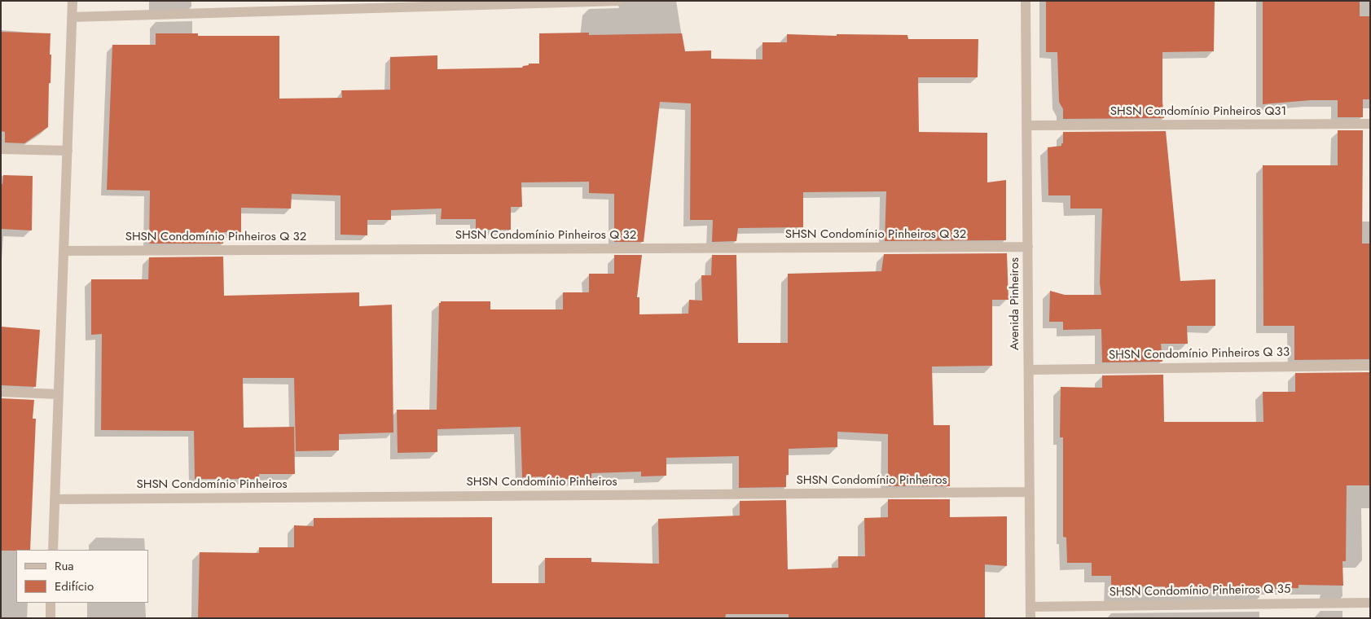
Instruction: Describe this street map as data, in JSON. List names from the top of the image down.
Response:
{
  "streets": {
    "street": [
      "SHSN Condomínio Pinheiros Q31",
      "SHSN Condomínio Pinheiros Q 32",
      "Avenida Pinheiros",
      "SHSN Condomínio Pinheiros Q 33",
      "SHSN Condomínio Pinheiros",
      "SHSN Condomínio Pinheiros Q 35"
    ]
  },
  "crossings": [
    ["SHSN Condomínio Pinheiros Q31", "Avenida Pinheiros"],
    ["SHSN Condomínio Pinheiros Q 32", "Avenida Pinheiros"],
    ["Avenida Pinheiros", "SHSN Condomínio Pinheiros Q 33"],
    ["Avenida Pinheiros", "SHSN Condomínio Pinheiros"],
    ["Avenida Pinheiros", "SHSN Condomínio Pinheiros Q 35"]
  ],
  "legend": ["Rua", "Edifício"]
}
